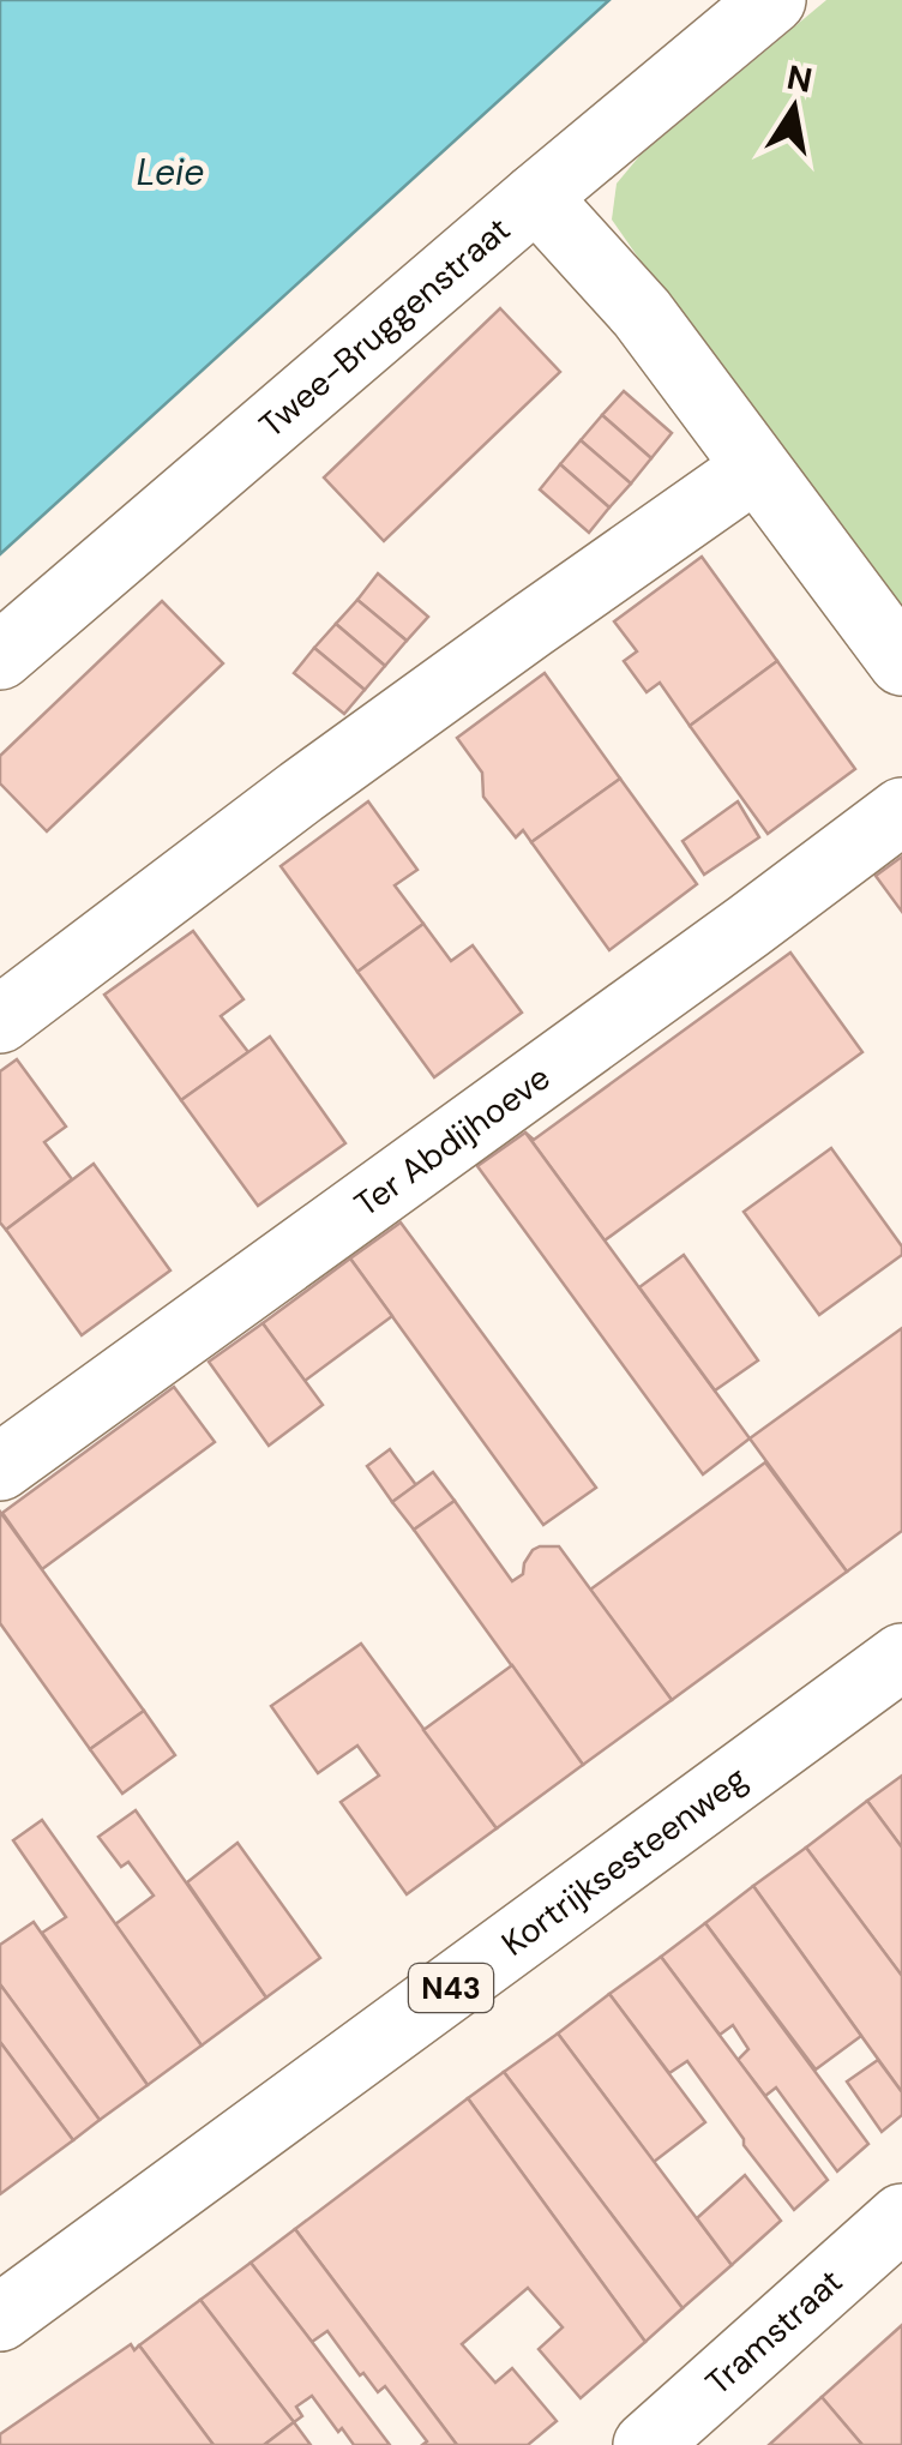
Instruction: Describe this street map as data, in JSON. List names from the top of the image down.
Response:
{
  "streets": {
    "street": [
      "Twee-Bruggenstraat",
      "Ter Abdijhoeve",
      "Kortrijksesteenweg",
      "N43",
      "Tramstraat"
    ]
  },
  "water": ["Leie"],
  "north": "top"
}
